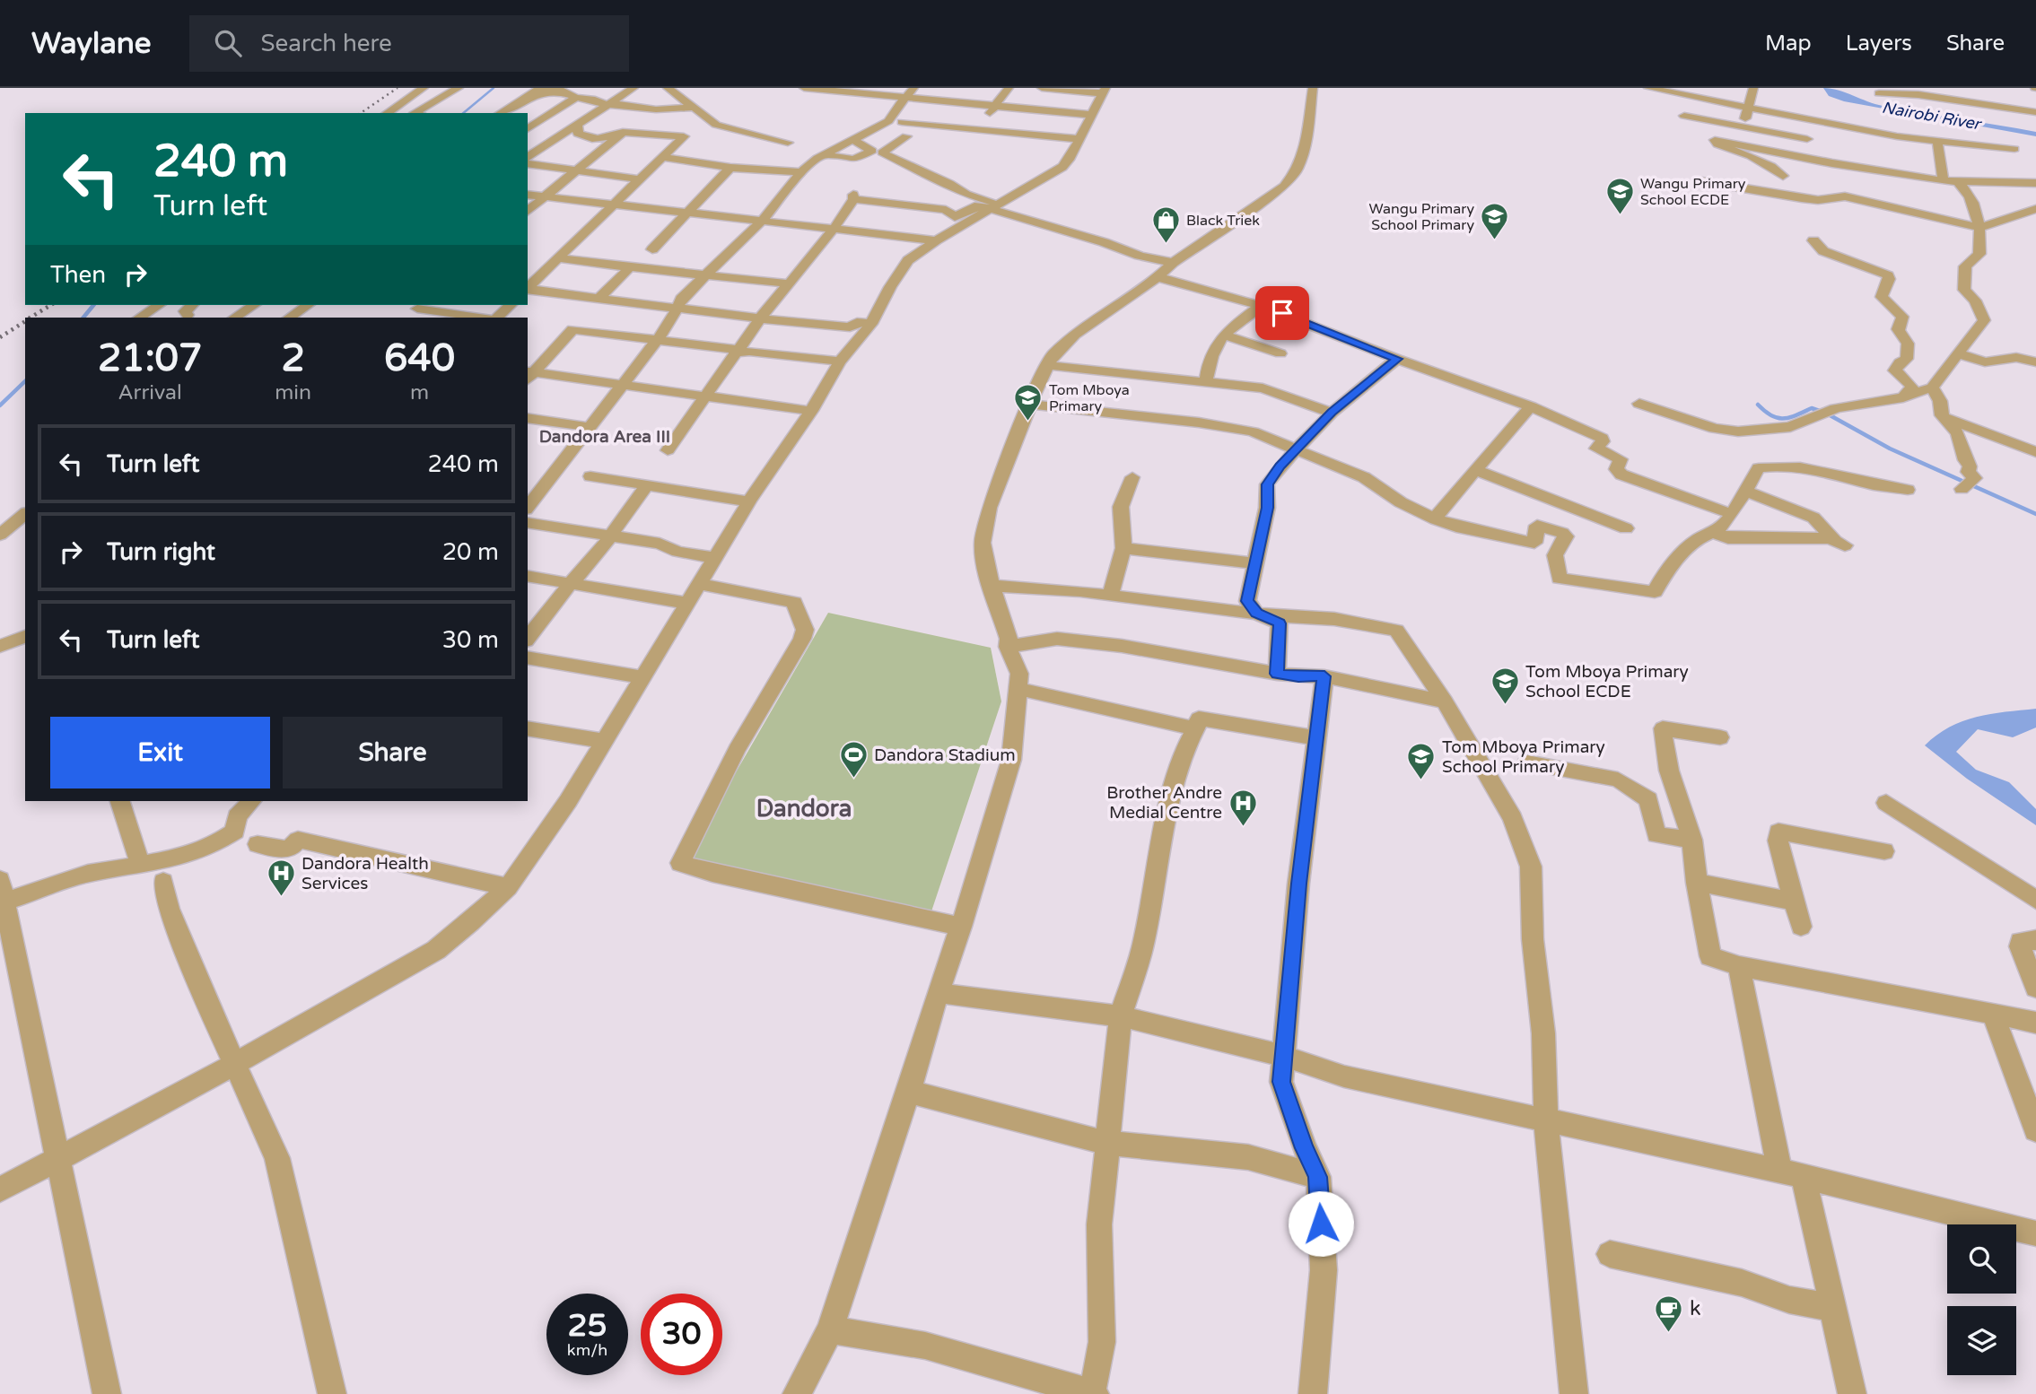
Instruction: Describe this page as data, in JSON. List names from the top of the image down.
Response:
{
  "districts": ["Dandora Area III", "Dandora"],
  "water": ["Nairobi River"],
  "places": {
    "school or university": [
      "Wangu Primary School ECDE",
      "Wangu Primary School Primary",
      "Tom Mboya Primary",
      "Tom Mboya Primary School ECDE",
      "Tom Mboya Primary School Primary"
    ],
    "shop": ["Black Triek"],
    "sports": ["Dandora Stadium"],
    "hospital": ["Brother Andre Medial Centre", "Dandora Health Services"],
    "cafe": ["k"]
  },
  "page": {
    "header": "Waylane",
    "search": "Search here",
    "nav": ["Map", "Layers", "Share"],
    "turn": ["240 m", "Turn left"],
    "then": "Then",
    "eta": [
      "21:07",
      "Arrival",
      "2",
      "min",
      "640",
      "m"
    ],
    "list": [
      {
        "name": "Turn left",
        "value": "240 m"
      },
      {
        "name": "Turn right",
        "value": "20 m"
      },
      {
        "name": "Turn left",
        "value": "30 m"
      }
    ],
    "buttons": ["Exit", "Share"],
    "speed": "25 km/h",
    "limit": "30"
  }
}
